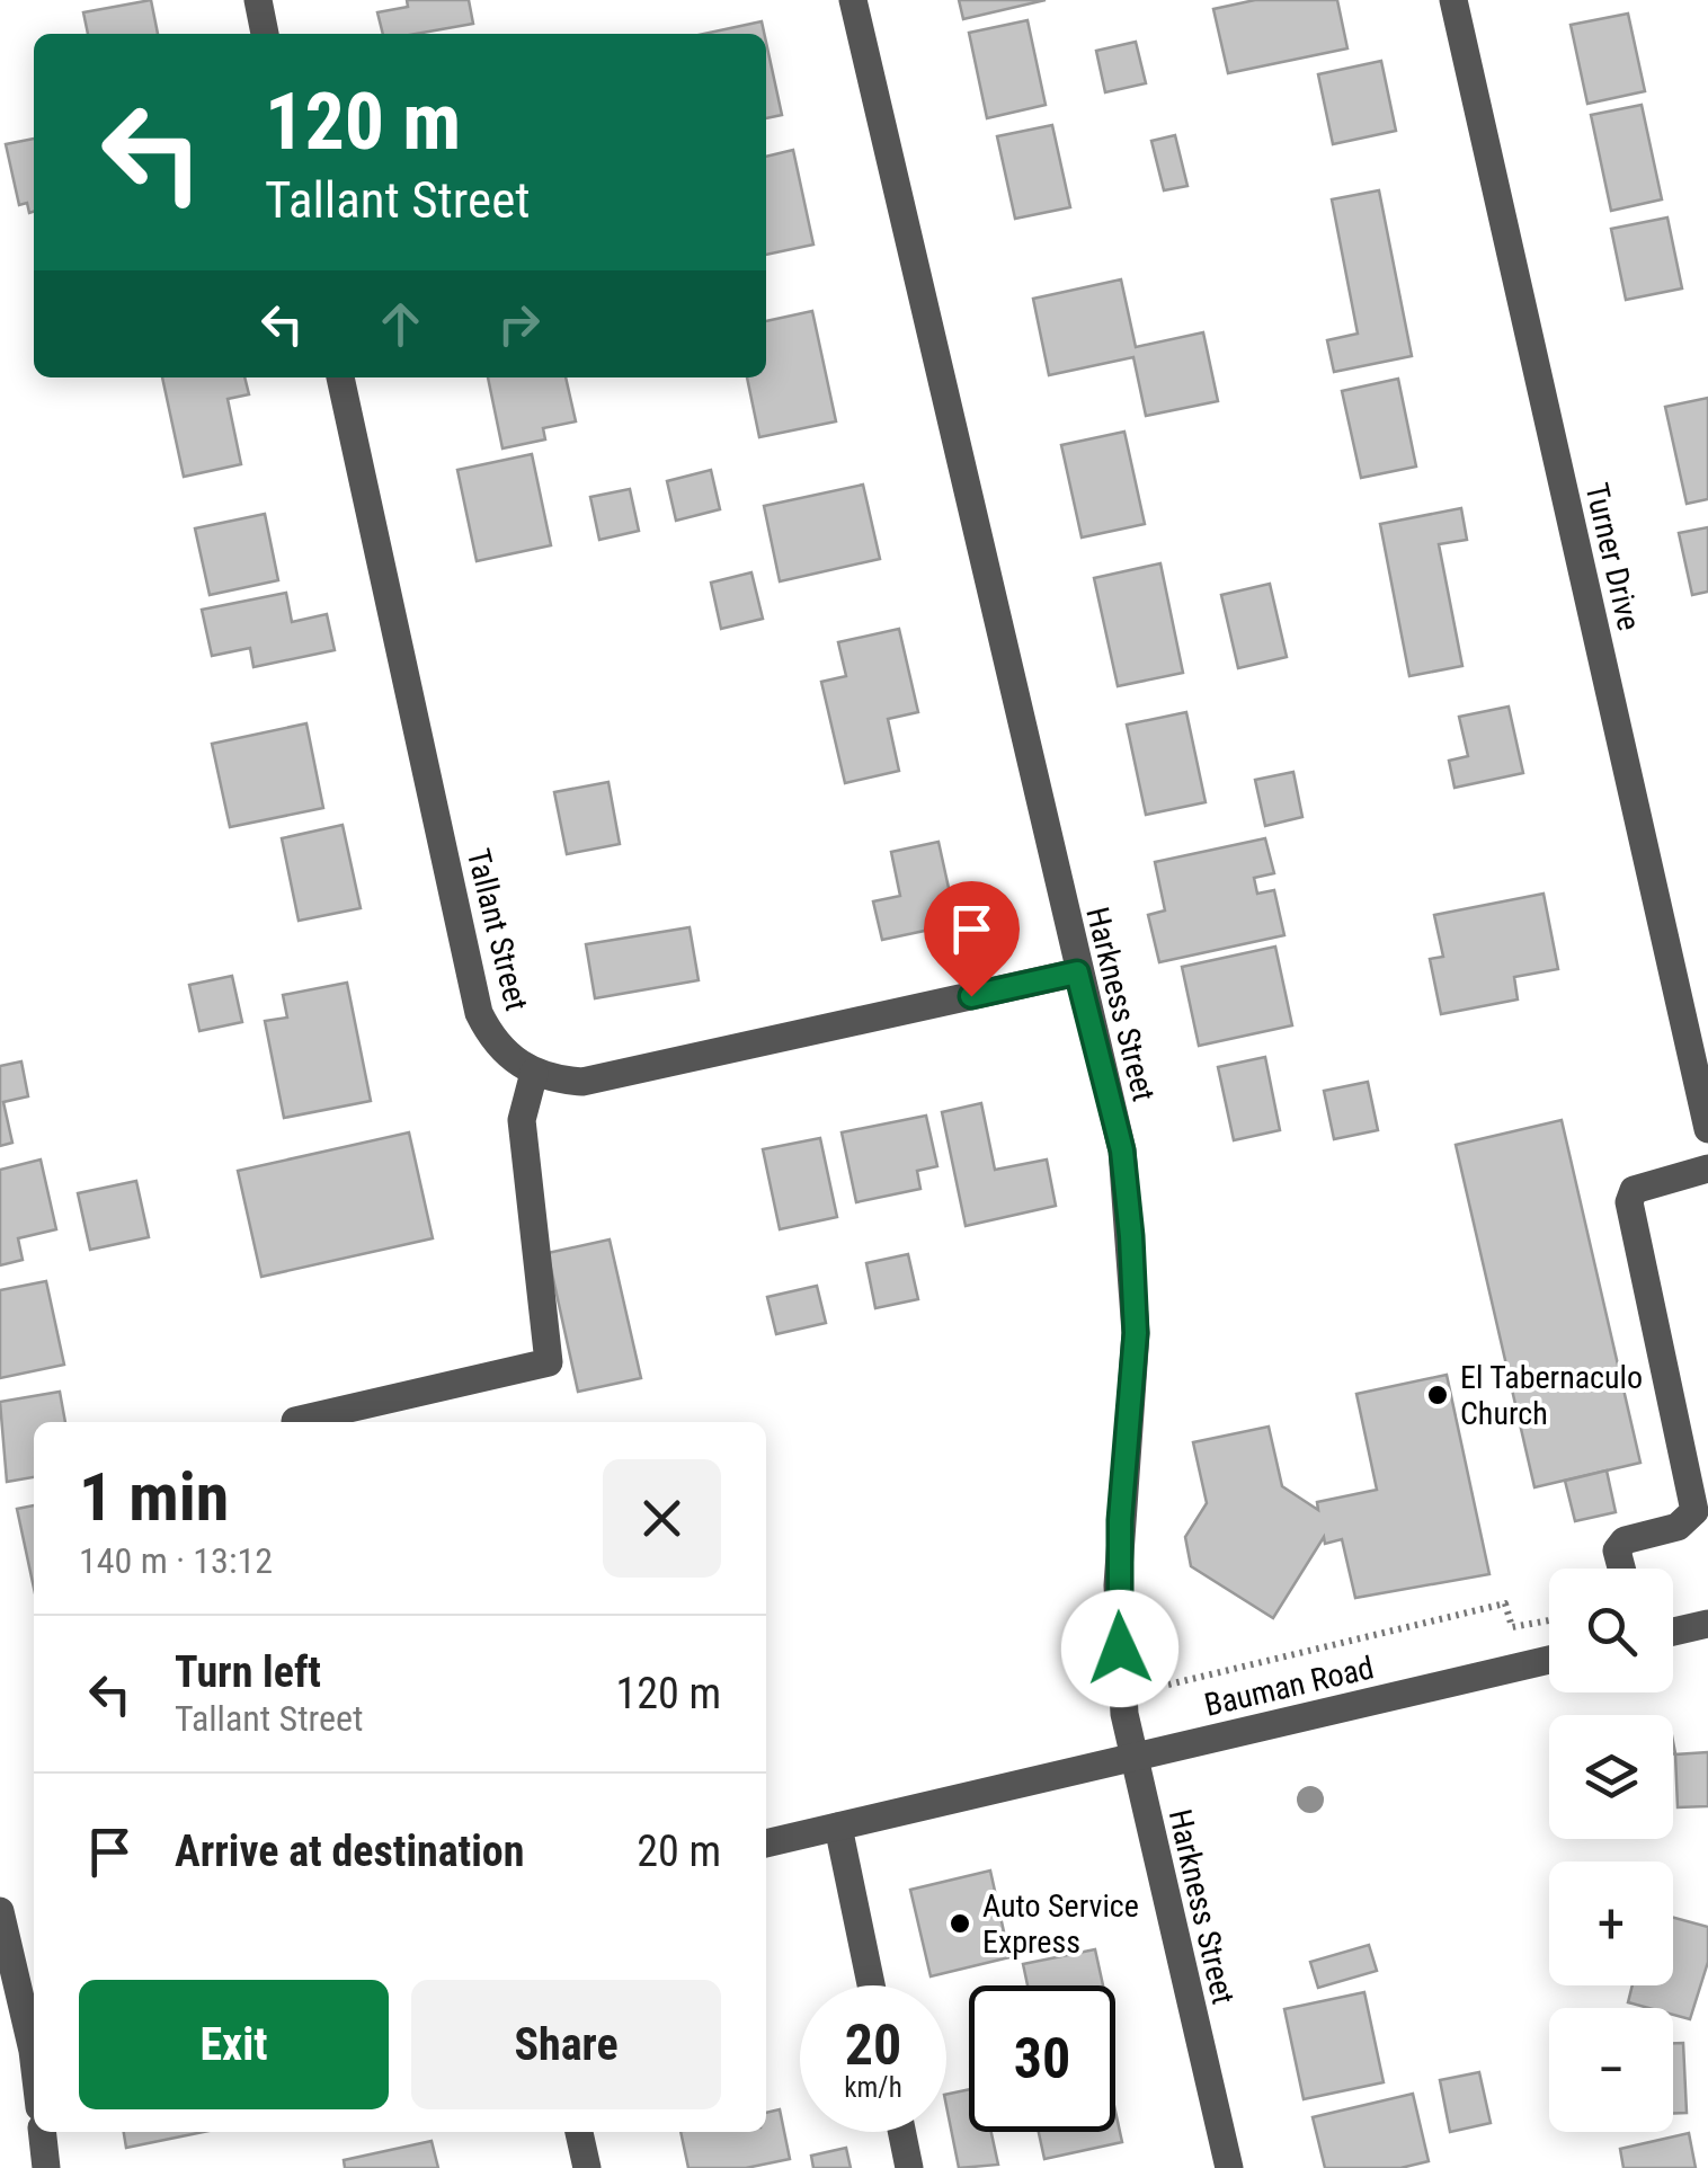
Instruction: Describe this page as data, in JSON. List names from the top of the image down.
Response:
{
  "streets": {
    "street": [
      "Turner Drive",
      "Tallant Street",
      "Harkness Street",
      "Bauman Road"
    ]
  },
  "crossings": [
    ["Harkness Street", "Bauman Road"]
  ],
  "places": ["El Tabernaculo Church", "Auto Service Express"],
  "page": {
    "turn": ["120 m", "Tallant Street"],
    "heading": ["1 min", "140 m · 13:12"],
    "map_buttons": ["+", "−"],
    "list": [
      {
        "name": "Turn left",
        "note": "Tallant Street",
        "value": "120 m"
      },
      {
        "name": "Arrive at destination",
        "value": "20 m"
      }
    ],
    "buttons": ["Exit", "Share"],
    "speed": "20 km/h",
    "limit": "30"
  }
}
